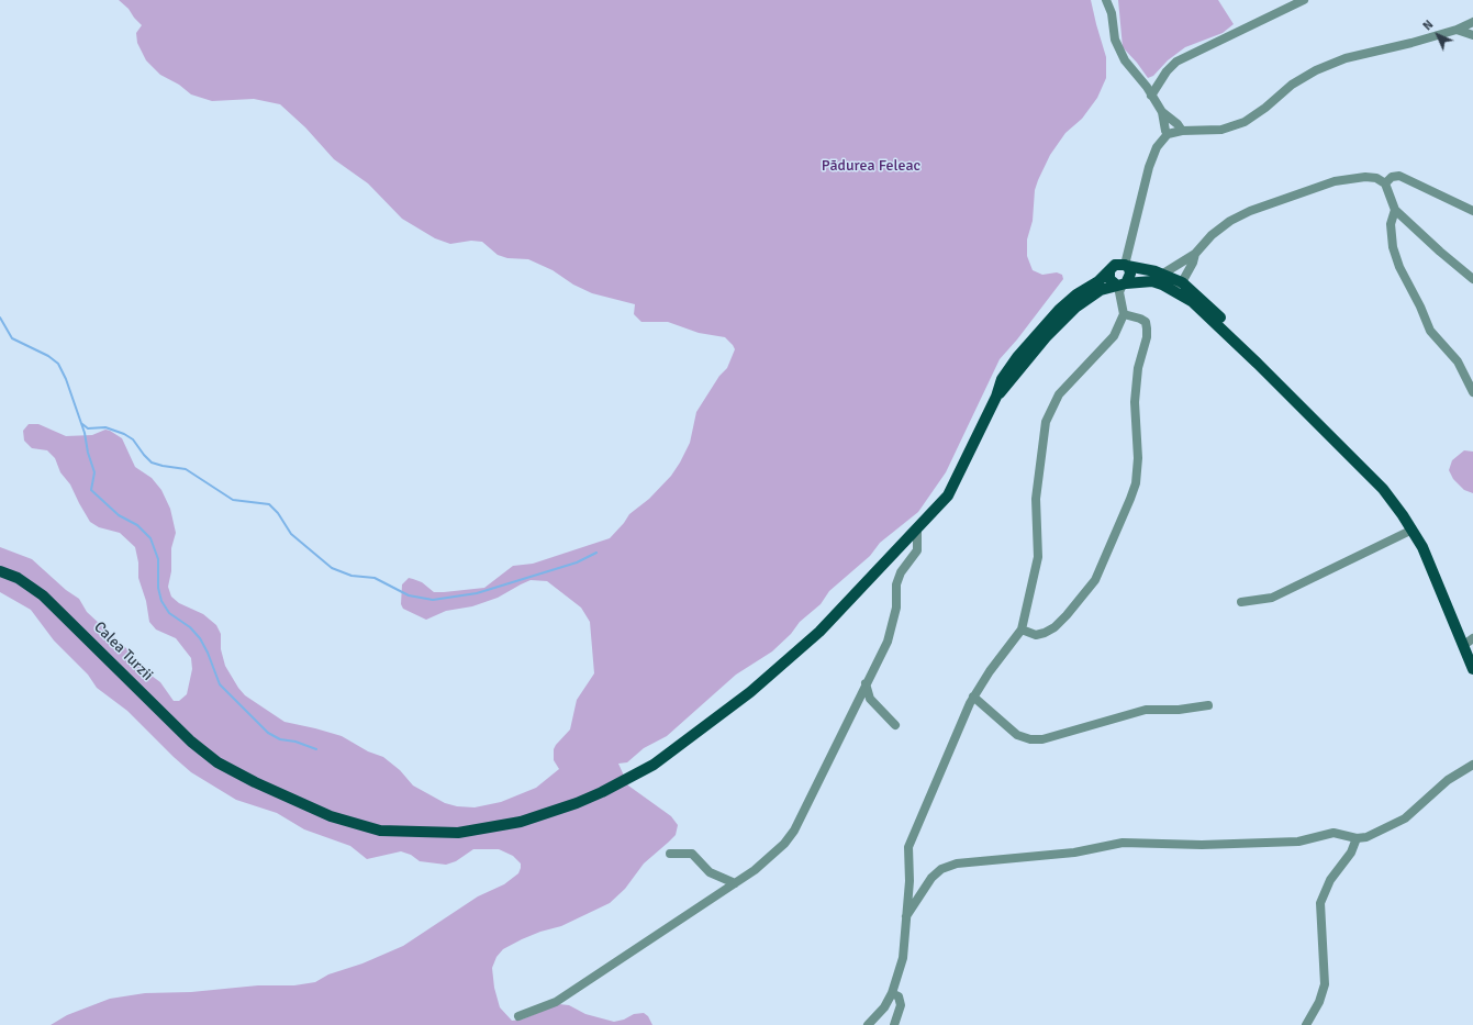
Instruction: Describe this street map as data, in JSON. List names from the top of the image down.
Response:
{
  "streets": {
    "main road": ["Calea Turzii"]
  },
  "parks": ["Pădurea Feleac"],
  "north": "top left"
}
